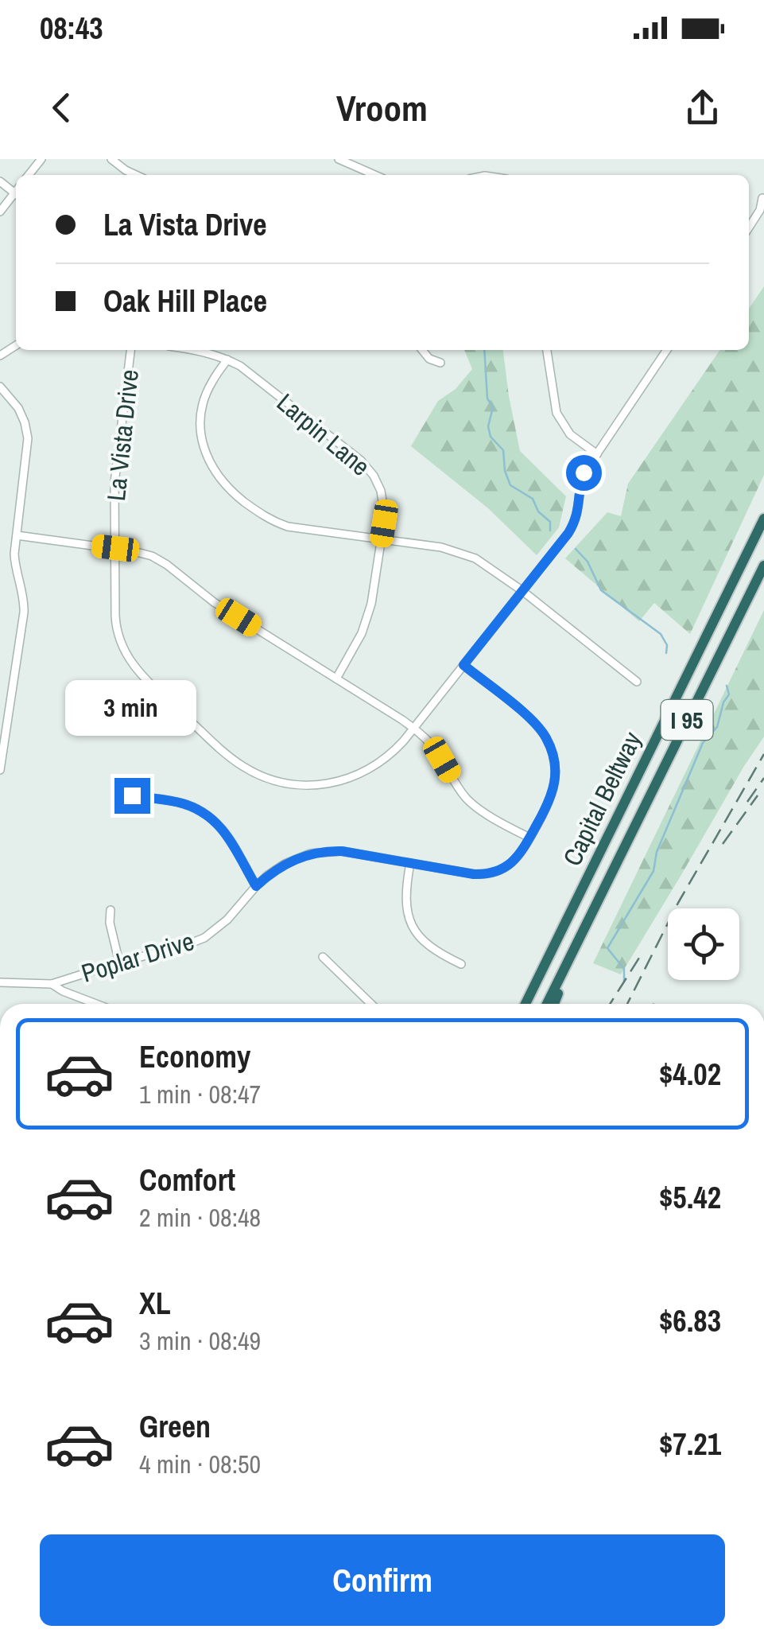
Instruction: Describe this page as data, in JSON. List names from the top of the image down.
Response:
{
  "streets": {
    "highway": ["I 95", "Capital Beltway"],
    "street": ["Larpin Lane", "La Vista Drive", "Poplar Drive"]
  },
  "crossings": [
    ["La Vista Drive", "Poplar Drive"]
  ],
  "page": {
    "status": "08:43",
    "header": "Vroom",
    "banner": ["La Vista Drive", "Oak Hill Place"],
    "bubble": "3 min",
    "list": [
      {
        "name": "Economy",
        "note": "1 min · 08:47",
        "value": "$4.02"
      },
      {
        "name": "Comfort",
        "note": "2 min · 08:48",
        "value": "$5.42"
      },
      {
        "name": "XL",
        "note": "3 min · 08:49",
        "value": "$6.83"
      },
      {
        "name": "Green",
        "note": "4 min · 08:50",
        "value": "$7.21"
      }
    ],
    "buttons": "Confirm"
  }
}
